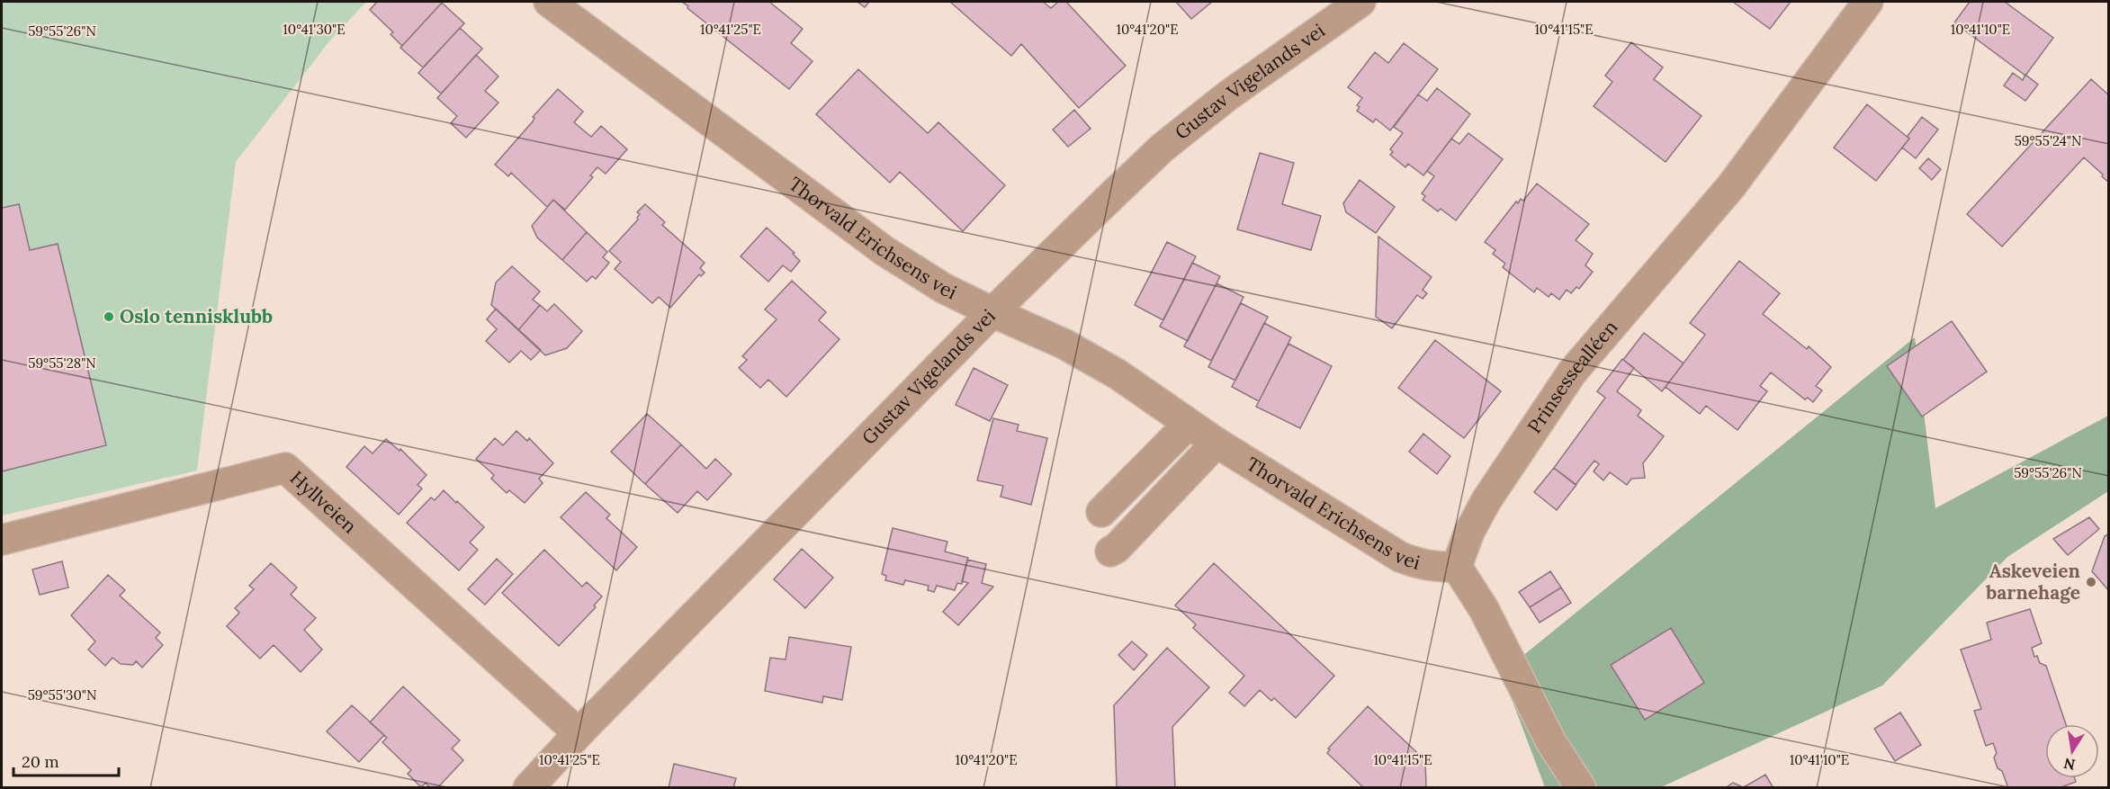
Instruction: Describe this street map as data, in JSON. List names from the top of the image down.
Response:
{
  "streets": {
    "street": [
      "Gustav Vigelands vei",
      "Thorvald Erichsens vei",
      "Prinsessealléen",
      "Hyllveien"
    ]
  },
  "crossings": [
    ["Gustav Vigelands vei", "Thorvald Erichsens vei"],
    ["Gustav Vigelands vei", "Hyllveien"],
    ["Thorvald Erichsens vei", "Prinsessealléen"]
  ],
  "places": ["Oslo tennisklubb", "Askeveien barnehage"],
  "scale_bar": "20 m",
  "north": "bottom",
  "coordinates": [
    "10°41'30\"E",
    "10°41'25\"E",
    "10°41'20\"E",
    "10°41'15\"E",
    "10°41'10\"E",
    "59°55'26\"N",
    "59°55'24\"N",
    "59°55'28\"N",
    "59°55'30\"N"
  ]
}
